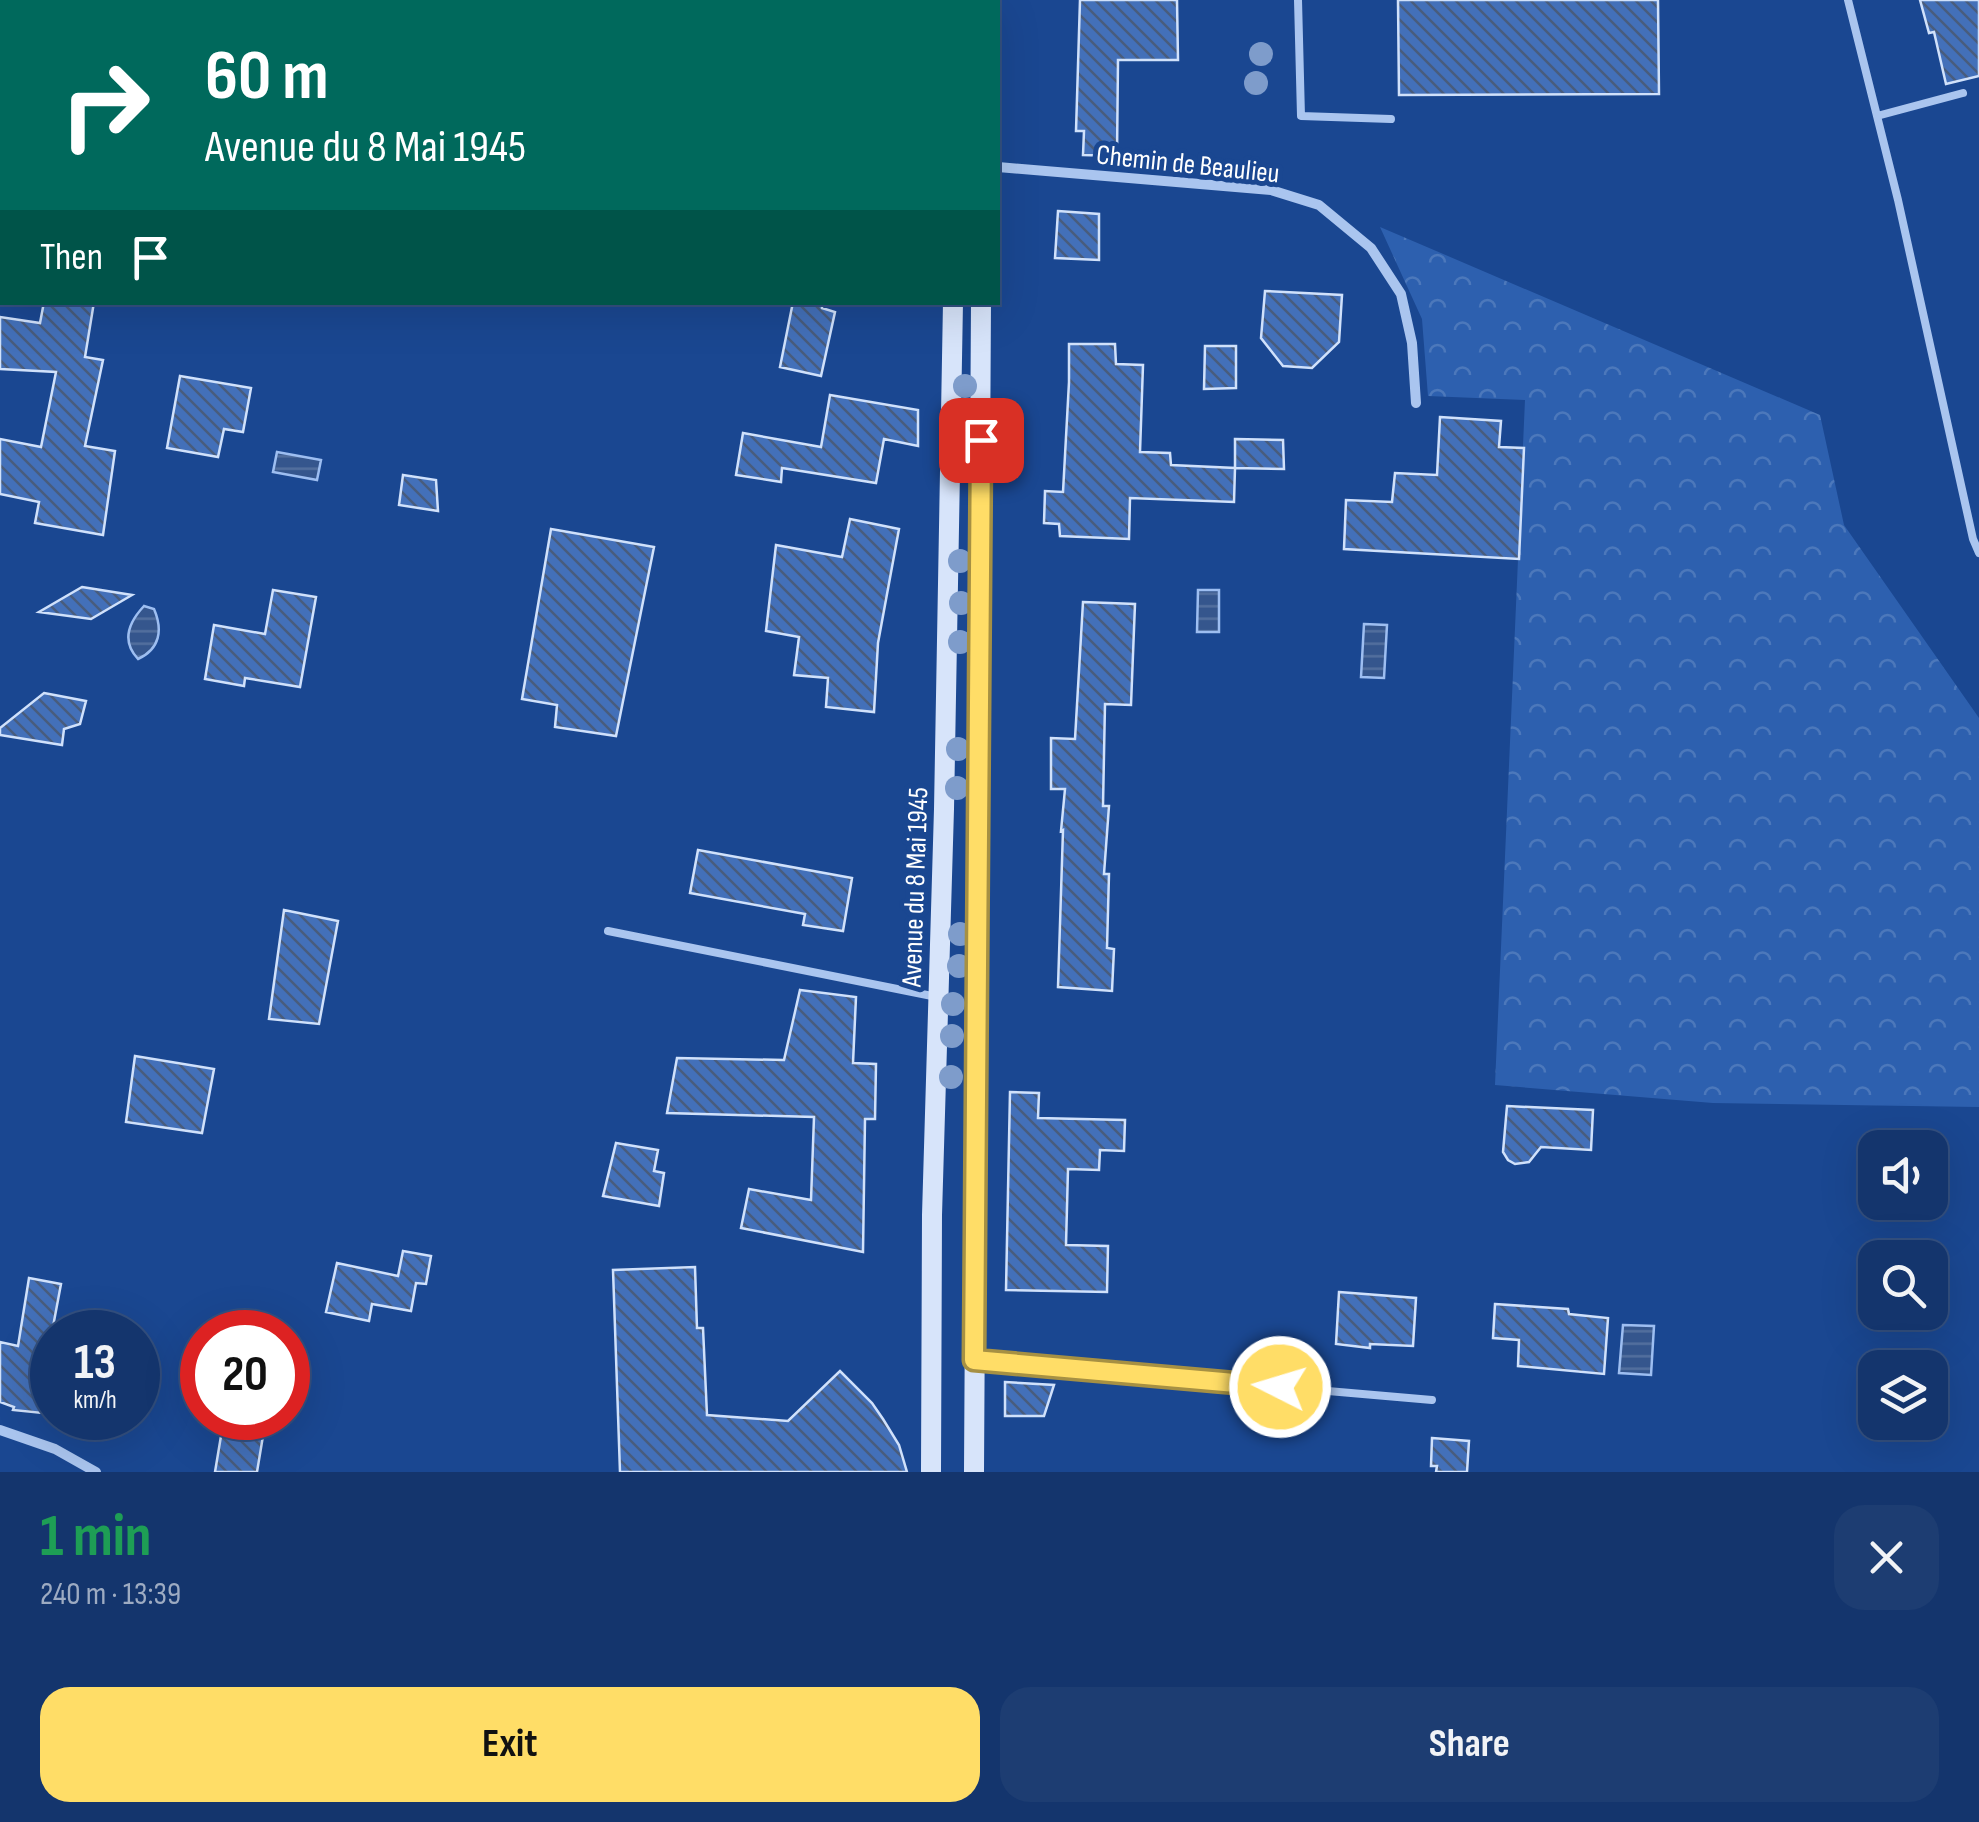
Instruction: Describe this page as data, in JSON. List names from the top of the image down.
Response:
{
  "streets": {
    "main road": ["Avenue du 8 Mai 1945"],
    "street": ["Chemin de Beaulieu"]
  },
  "page": {
    "turn": ["60 m", "Avenue du 8 Mai 1945"],
    "then": "Then",
    "speed": "13 km/h",
    "limit": "20",
    "heading": ["1 min", "240 m · 13:39"],
    "buttons": ["Exit", "Share"]
  }
}
